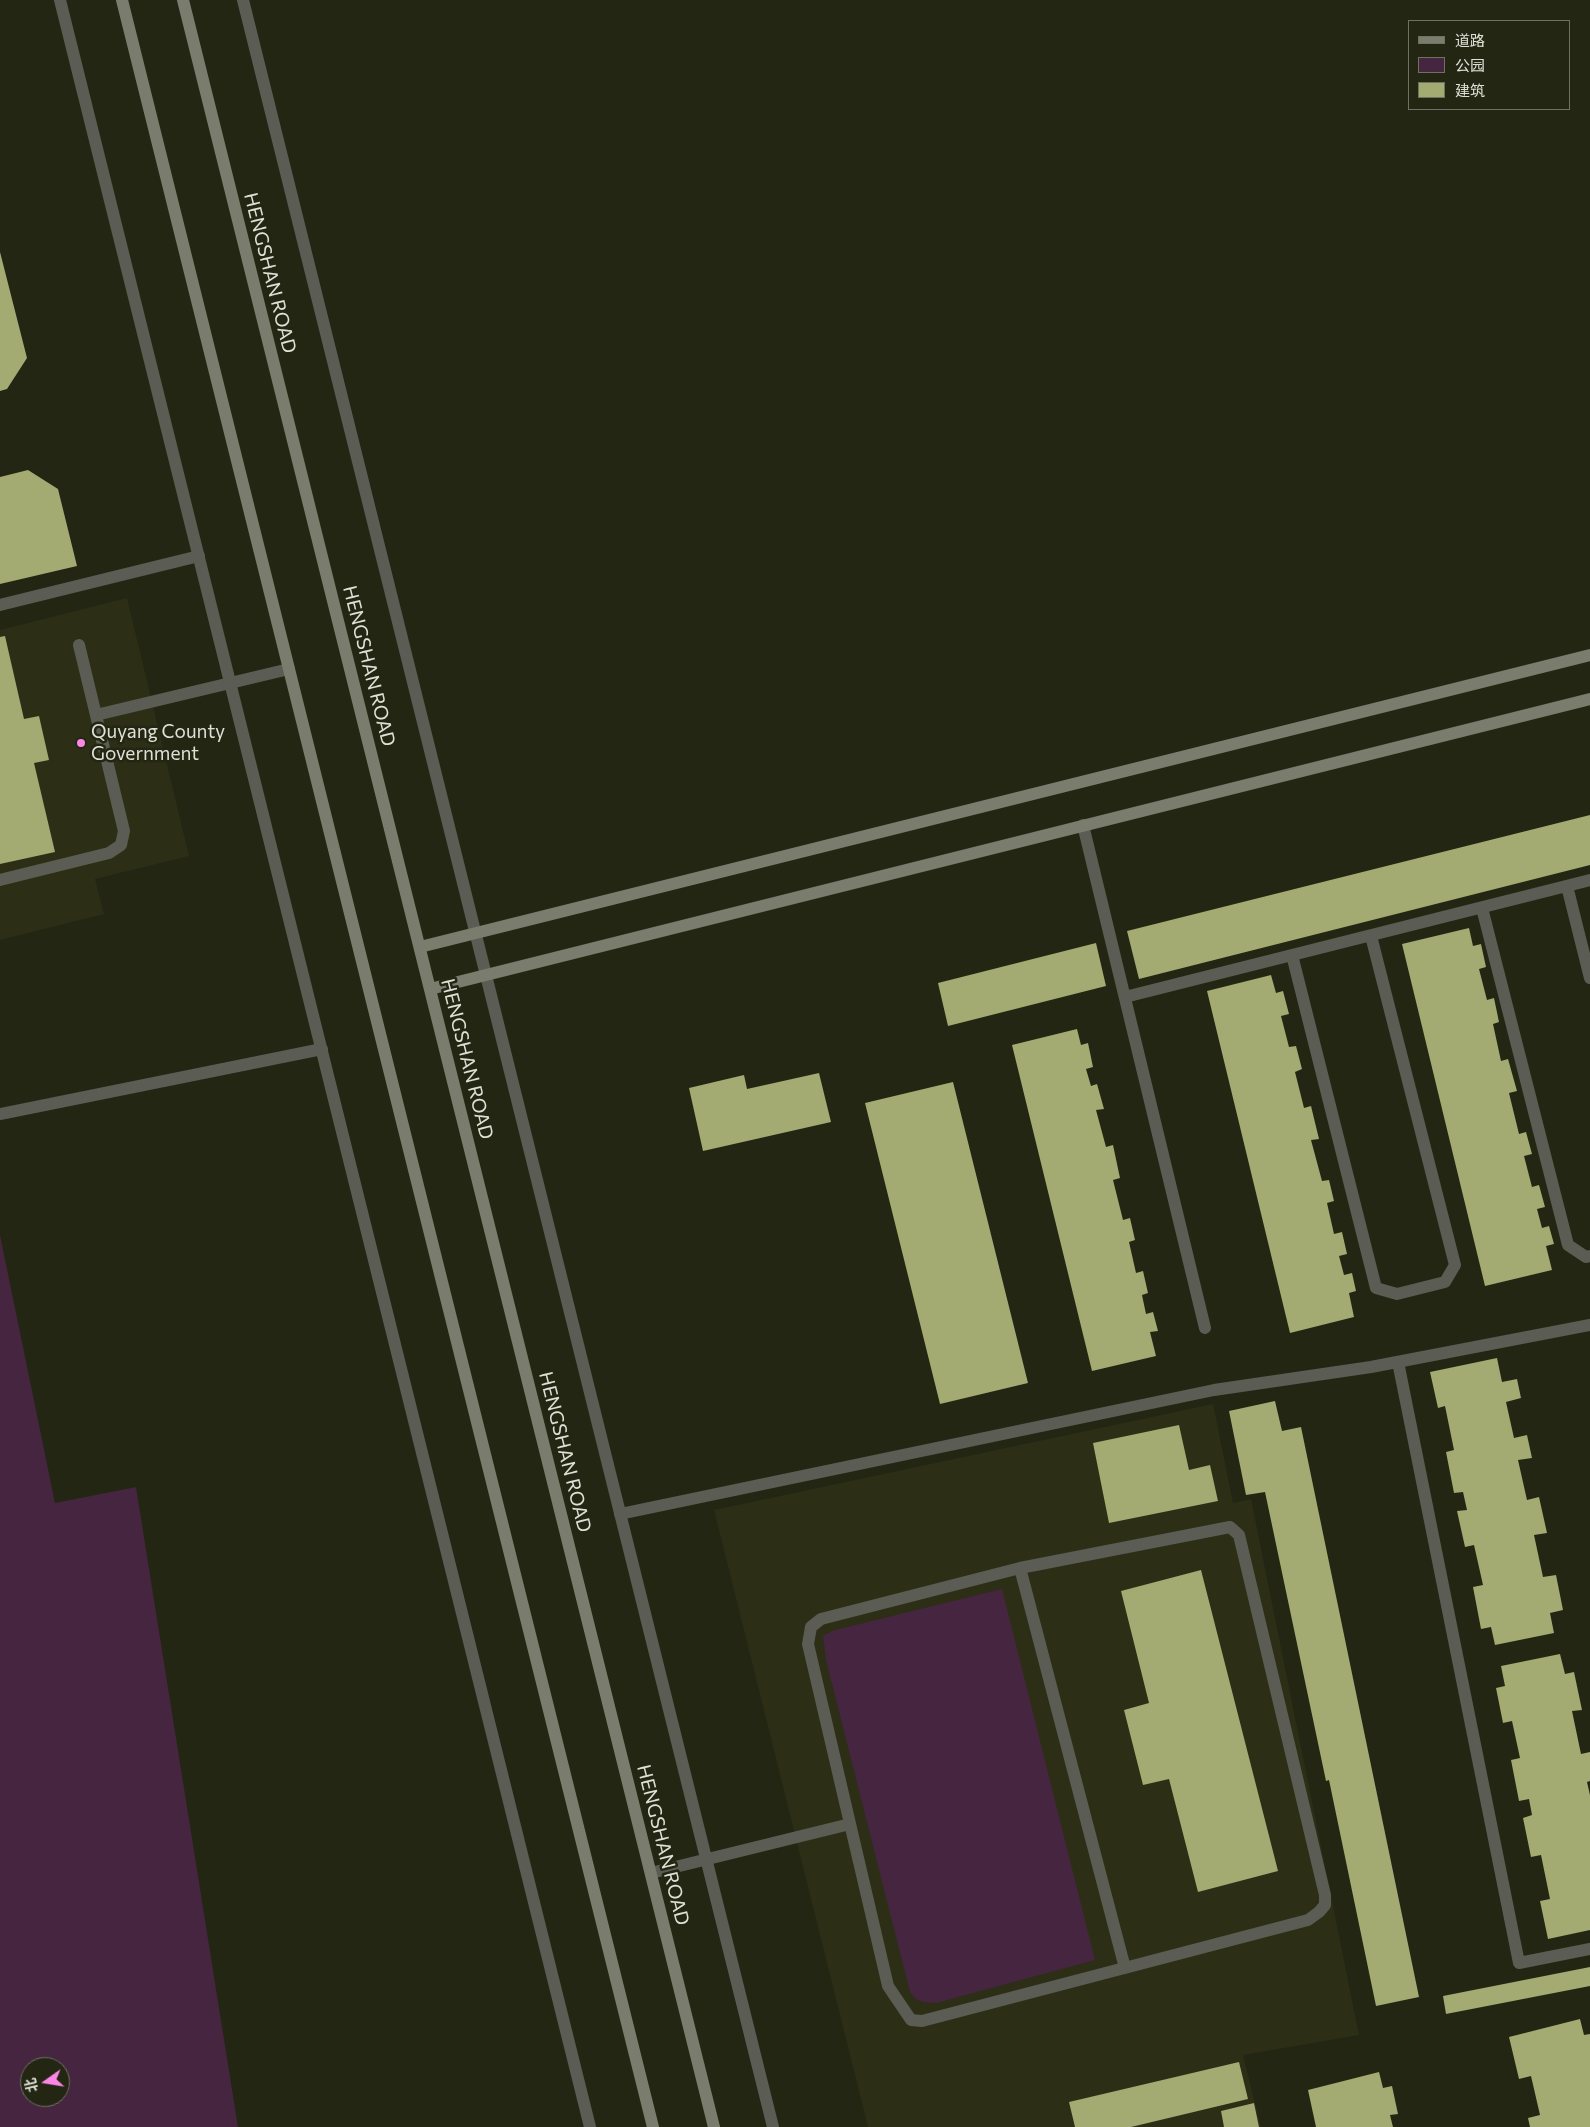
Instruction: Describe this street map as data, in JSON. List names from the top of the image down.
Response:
{
  "streets": {
    "main road": ["HENGSHAN ROAD"]
  },
  "places": ["Quyang County Government"],
  "legend": ["道路", "公园", "建筑"],
  "north": "left"
}
